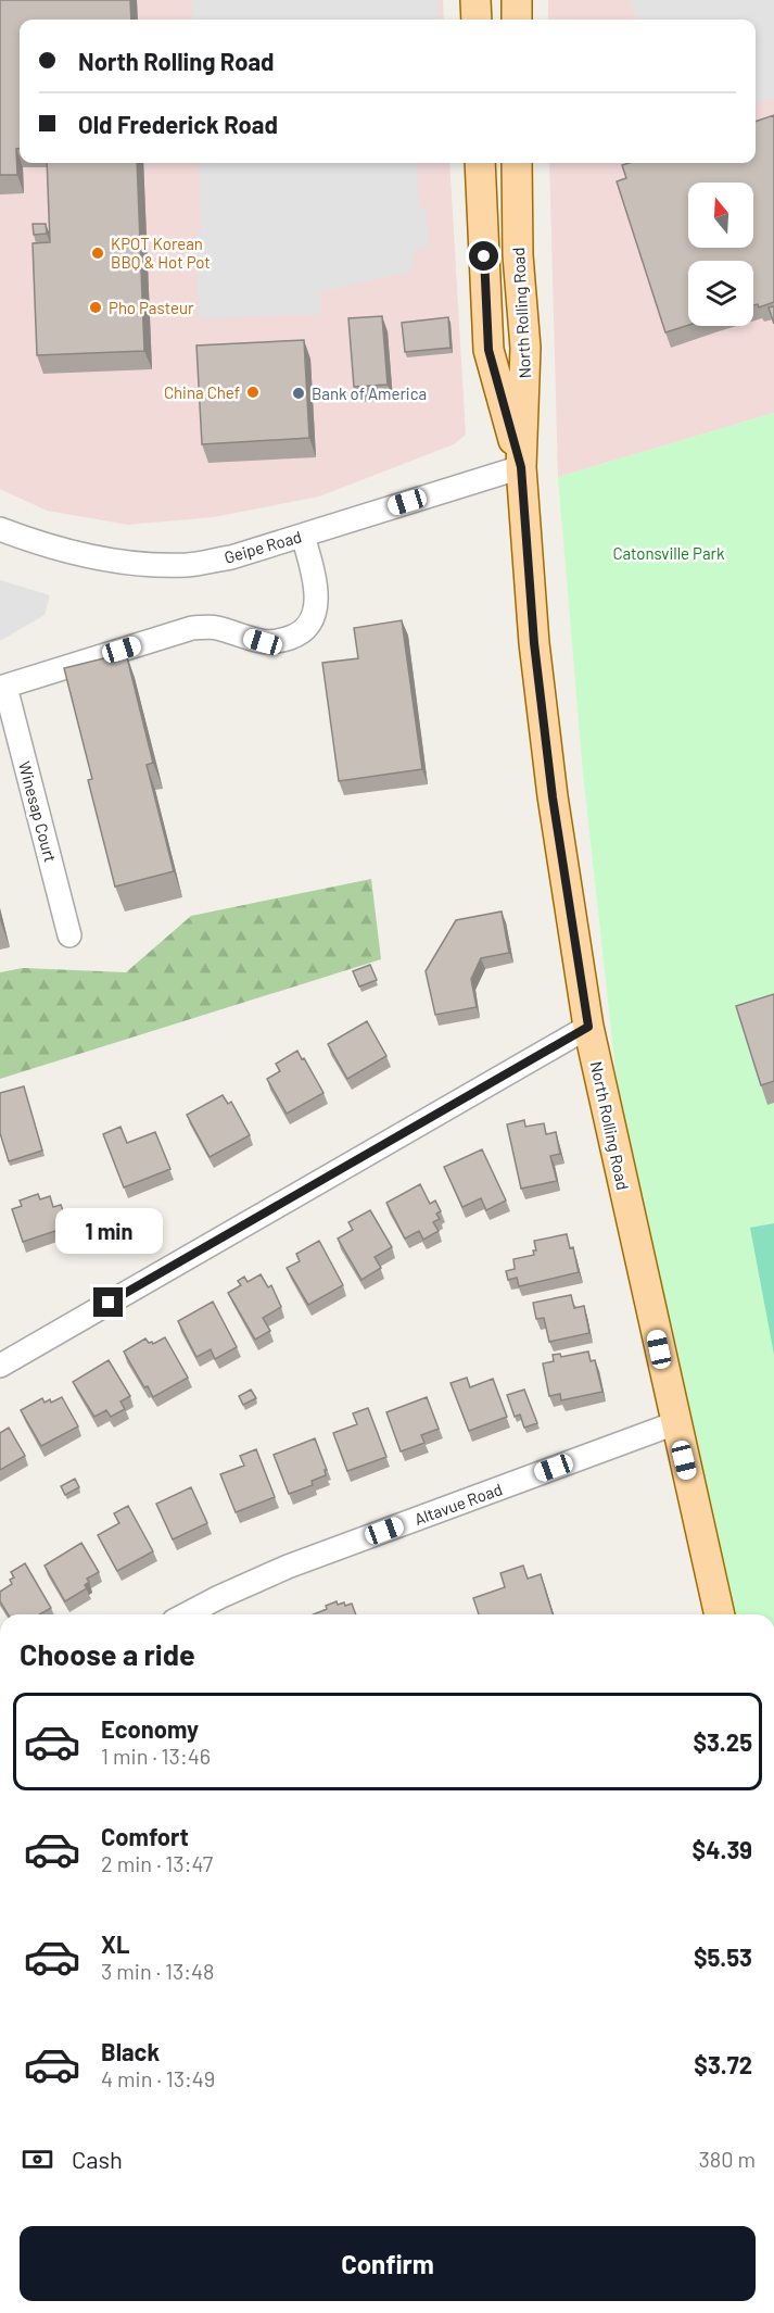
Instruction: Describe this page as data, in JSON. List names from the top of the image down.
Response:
{
  "streets": {
    "main road": ["North Rolling Road"],
    "street": ["Geipe Road", "Winesap Court", "Altavue Road"]
  },
  "crossings": [
    ["North Rolling Road", "Geipe Road"],
    ["North Rolling Road", "Altavue Road"]
  ],
  "parks": ["Catonsville Park"],
  "places": [
    "KPOT Korean BBQ & Hot Pot",
    "Pho Pasteur",
    "China Chef",
    "Bank of America"
  ],
  "north": "top",
  "page": {
    "banner": ["North Rolling Road", "Old Frederick Road"],
    "bubble": "1 min",
    "heading": "Choose a ride",
    "list": [
      {
        "name": "Economy",
        "note": "1 min · 13:46",
        "value": "$3.25"
      },
      {
        "name": "Comfort",
        "note": "2 min · 13:47",
        "value": "$4.39"
      },
      {
        "name": "XL",
        "note": "3 min · 13:48",
        "value": "$5.53"
      },
      {
        "name": "Black",
        "note": "4 min · 13:49",
        "value": "$3.72"
      }
    ],
    "pay": ["Cash", "380 m"],
    "buttons": "Confirm"
  }
}
